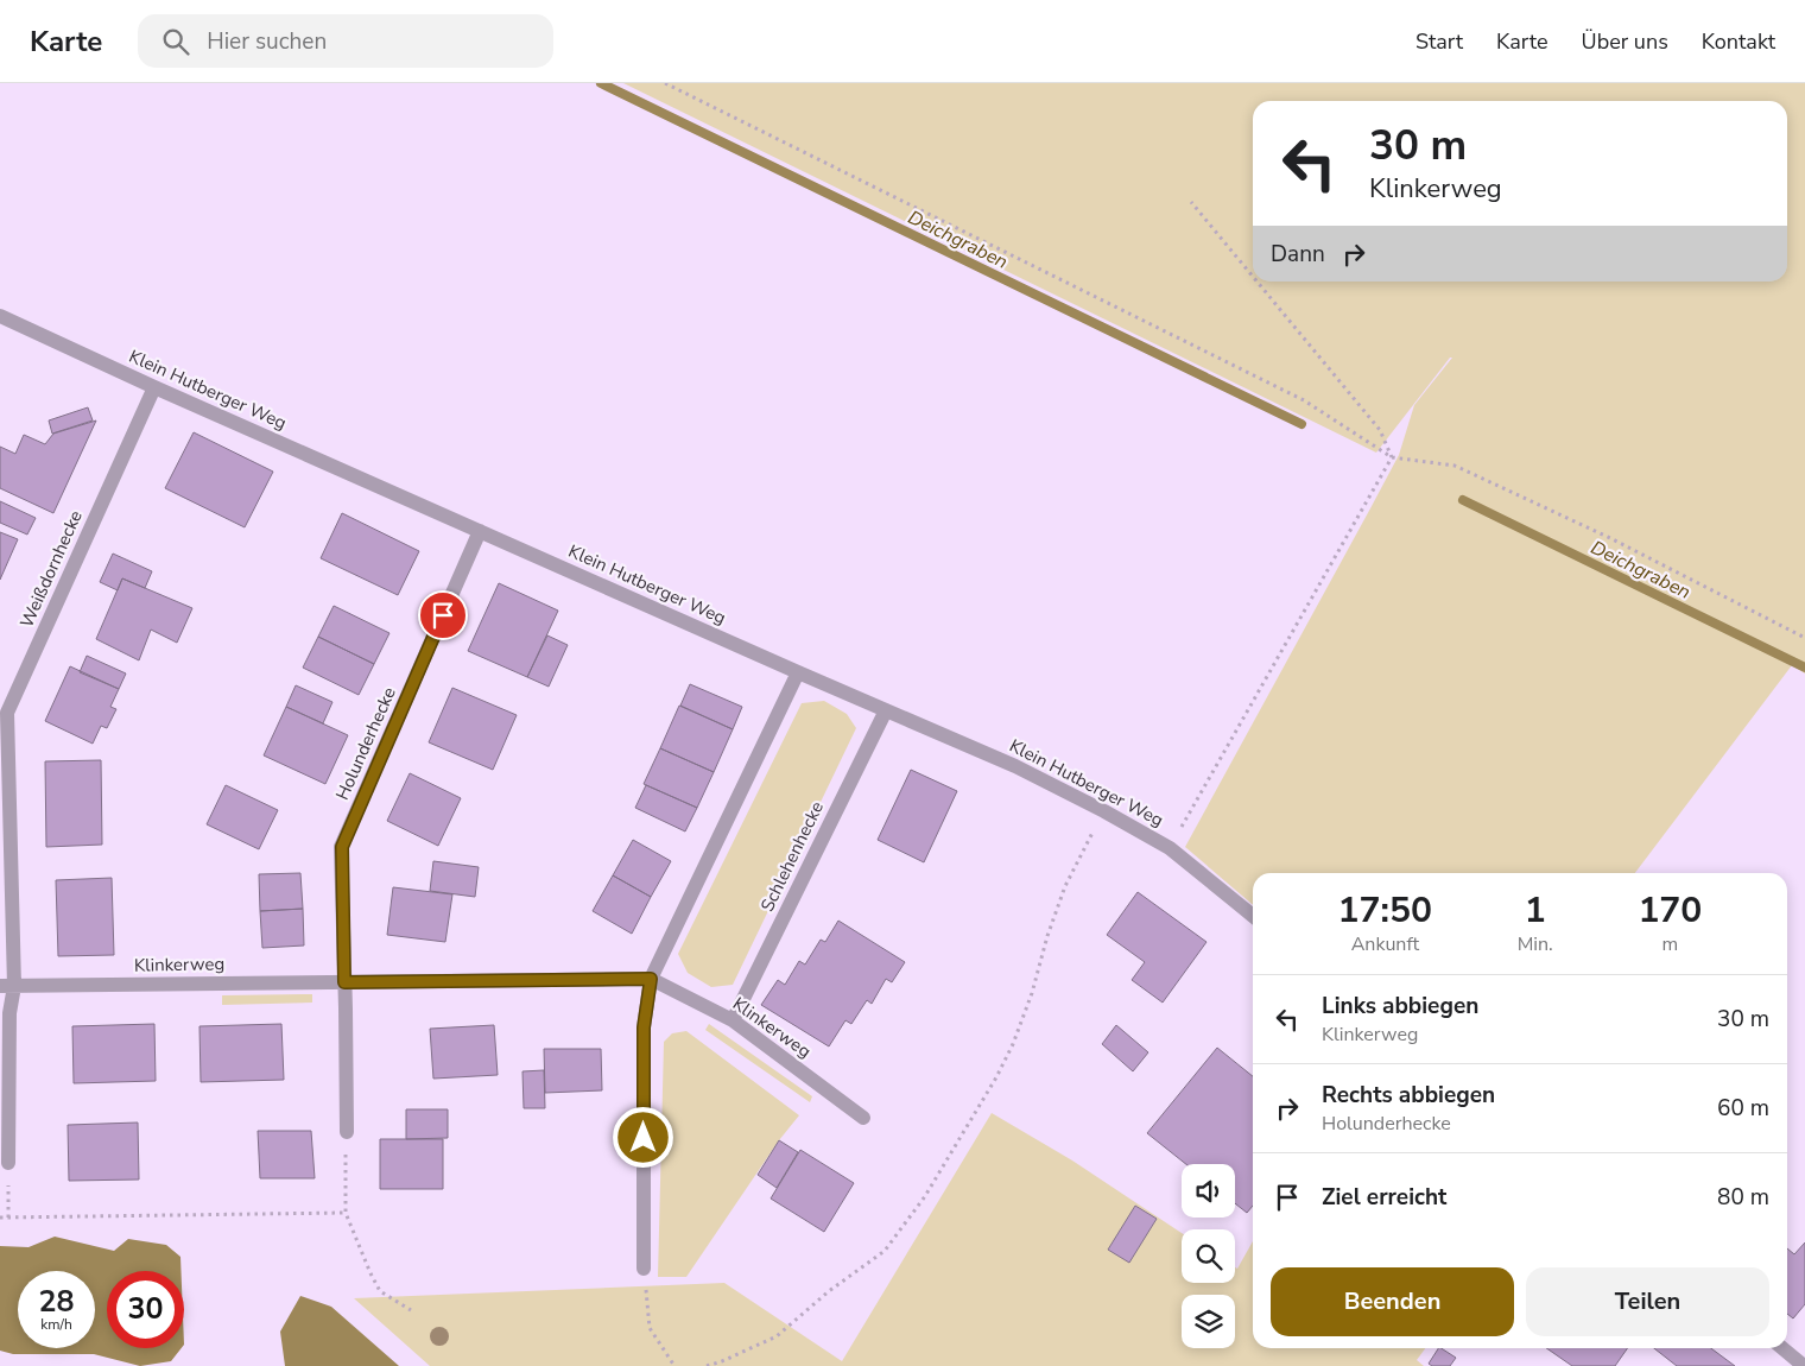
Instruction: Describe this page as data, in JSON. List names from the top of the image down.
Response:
{
  "streets": {
    "street": [
      "Klein Hutberger Weg",
      "Weißdornhecke",
      "Holunderhecke",
      "Schlehenhecke",
      "Klinkerweg"
    ]
  },
  "crossings": [
    ["Klein Hutberger Weg", "Weißdornhecke"],
    ["Klein Hutberger Weg", "Holunderhecke"],
    ["Klein Hutberger Weg", "Schlehenhecke"],
    ["Weißdornhecke", "Klinkerweg"],
    ["Holunderhecke", "Klinkerweg"],
    ["Schlehenhecke", "Klinkerweg"]
  ],
  "water": ["Deichgraben"],
  "page": {
    "header": "Karte",
    "search": "Hier suchen",
    "nav": [
      "Start",
      "Karte",
      "Über uns",
      "Kontakt"
    ],
    "turn": ["30 m", "Klinkerweg"],
    "then": "Dann",
    "eta": [
      "17:50",
      "Ankunft",
      "1",
      "Min.",
      "170",
      "m"
    ],
    "list": [
      {
        "name": "Links abbiegen",
        "note": "Klinkerweg",
        "value": "30 m"
      },
      {
        "name": "Rechts abbiegen",
        "note": "Holunderhecke",
        "value": "60 m"
      },
      {
        "name": "Ziel erreicht",
        "value": "80 m"
      }
    ],
    "buttons": ["Beenden", "Teilen"],
    "speed": "28 km/h",
    "limit": "30"
  }
}
